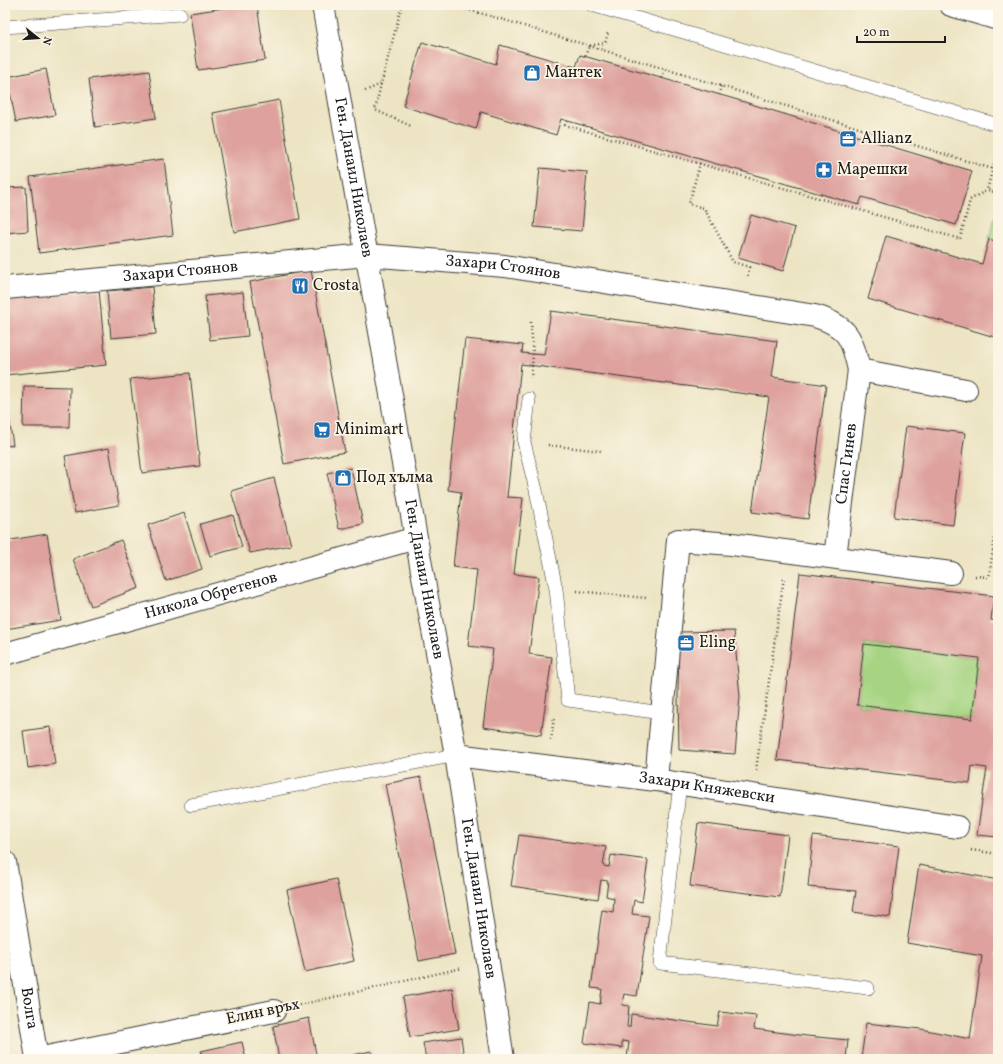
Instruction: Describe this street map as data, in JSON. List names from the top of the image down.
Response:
{
  "streets": {
    "street": [
      "Ген. Данаил Николаев",
      "Захари Стоянов",
      "Спас Гинев",
      "Никола Обретенов",
      "Захари Княжевски",
      "Волга",
      "Елин връх"
    ]
  },
  "crossings": [
    ["Ген. Данаил Николаев", "Захари Стоянов"],
    ["Ген. Данаил Николаев", "Никола Обретенов"],
    ["Ген. Данаил Николаев", "Захари Княжевски"],
    ["Ген. Данаил Николаев", "Елин връх"],
    ["Захари Стоянов", "Спас Гинев"],
    ["Волга", "Елин връх"]
  ],
  "places": {
    "shop": ["Мантек", "Под хълма"],
    "office": ["Allianz", "Eling"],
    "pharmacy": ["Марешки"],
    "restaurant": ["Crosta"],
    "supermarket": ["Minimart"]
  },
  "scale_bar": "20 m",
  "north": "right"
}
